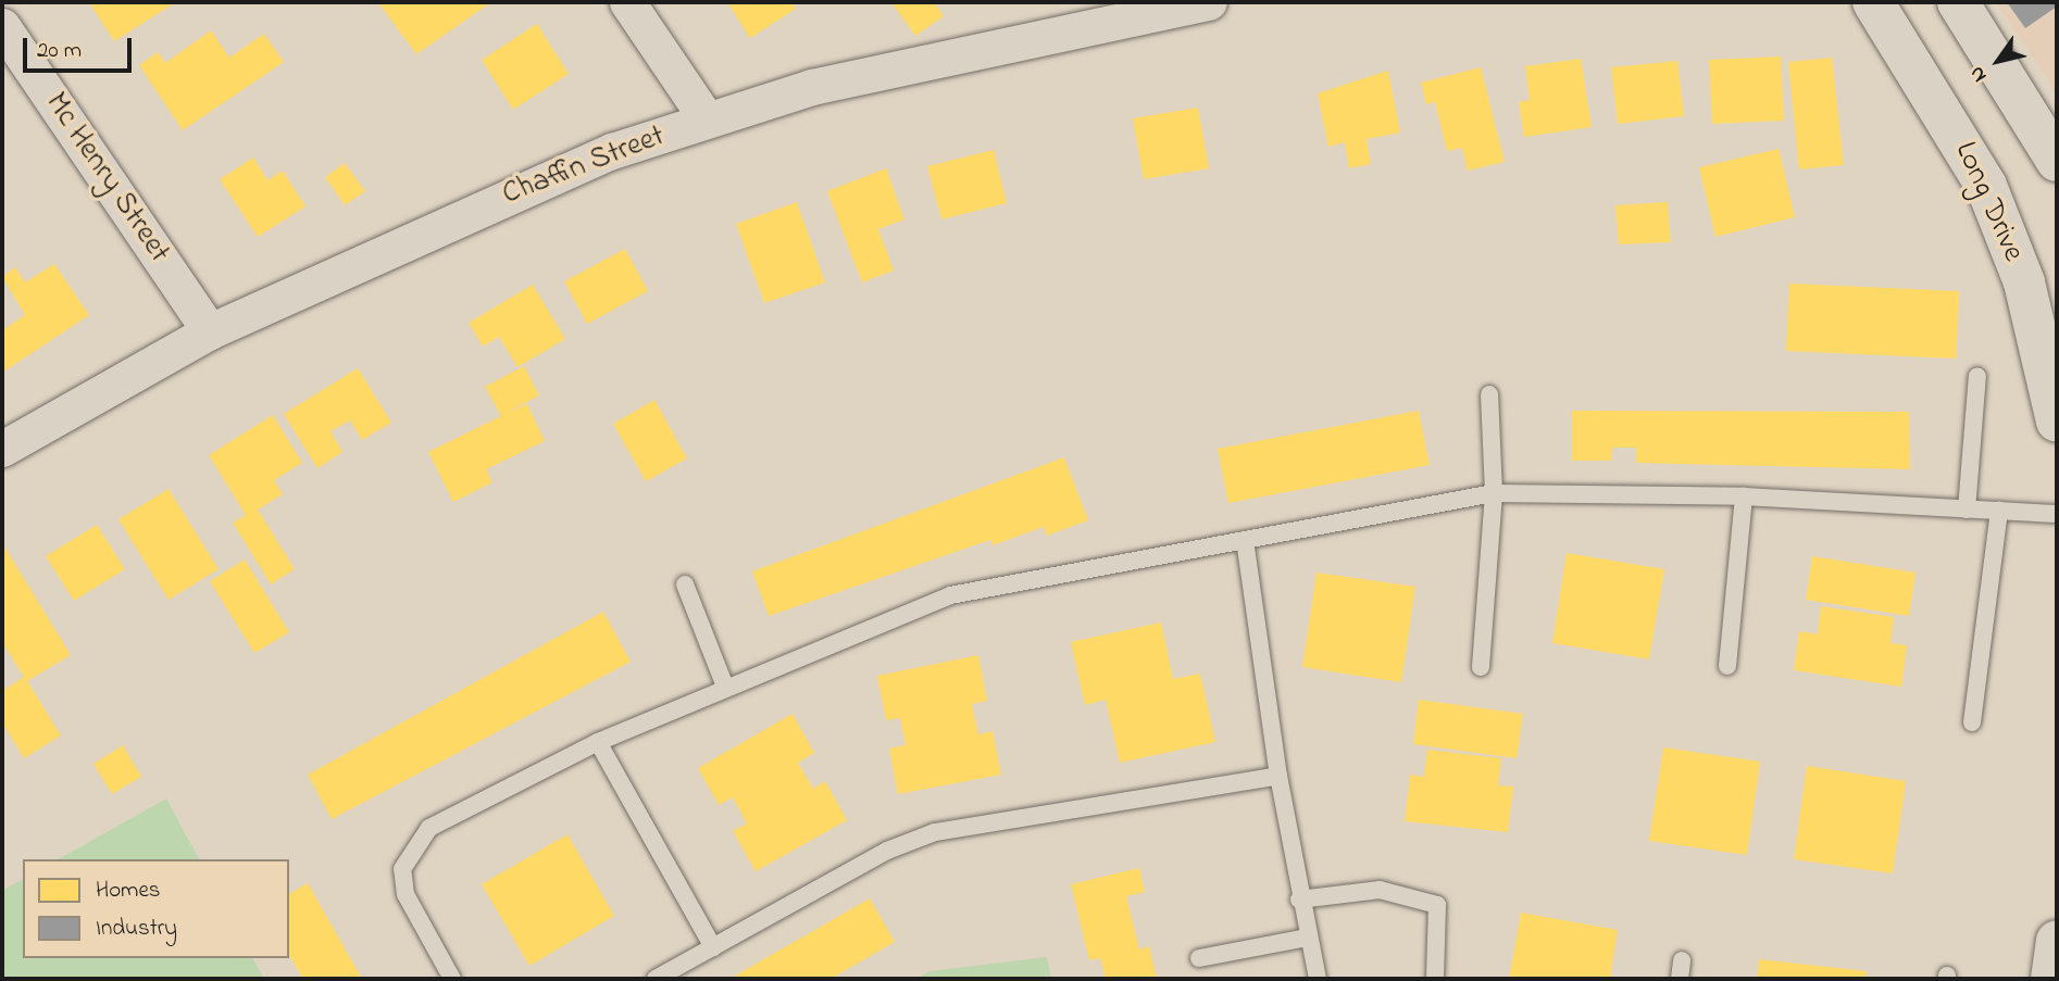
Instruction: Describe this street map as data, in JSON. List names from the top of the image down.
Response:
{
  "streets": {
    "main road": ["Long Drive"],
    "street": ["Chaffin Street", "Mc Henry Street"]
  },
  "crossings": [
    ["Chaffin Street", "Mc Henry Street"]
  ],
  "legend": ["Homes", "Industry"],
  "scale_bar": "20 m",
  "north": "bottom left"
}
